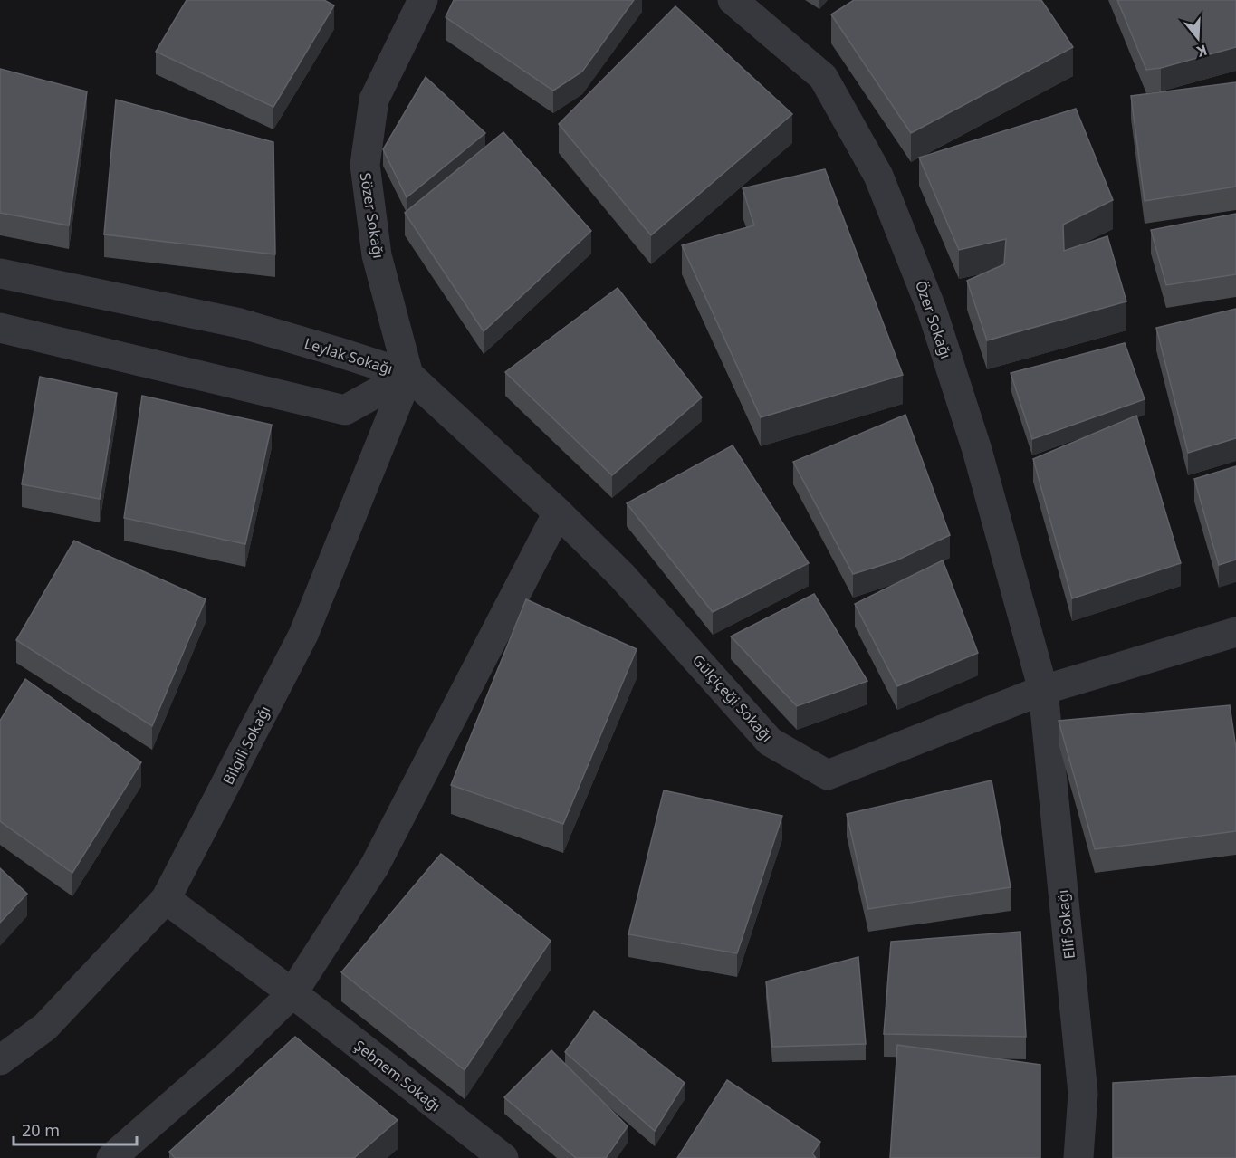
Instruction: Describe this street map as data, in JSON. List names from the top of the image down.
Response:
{
  "streets": {
    "street": [
      "Sözer Sokağı",
      "Özer Sokağı",
      "Leylak Sokağı",
      "Gülçiçeği Sokağı",
      "Bilgili Sokağı",
      "Elif Sokağı",
      "Şebnem Sokağı"
    ]
  },
  "crossings": [
    ["Sözer Sokağı", "Leylak Sokağı"],
    ["Sözer Sokağı", "Gülçiçeği Sokağı"],
    ["Sözer Sokağı", "Bilgili Sokağı"],
    ["Özer Sokağı", "Gülçiçeği Sokağı"],
    ["Özer Sokağı", "Elif Sokağı"],
    ["Leylak Sokağı", "Gülçiçeği Sokağı"],
    ["Leylak Sokağı", "Bilgili Sokağı"],
    ["Gülçiçeği Sokağı", "Bilgili Sokağı"],
    ["Gülçiçeği Sokağı", "Elif Sokağı"],
    ["Bilgili Sokağı", "Şebnem Sokağı"]
  ],
  "scale_bar": "20 m",
  "north": "bottom"
}
